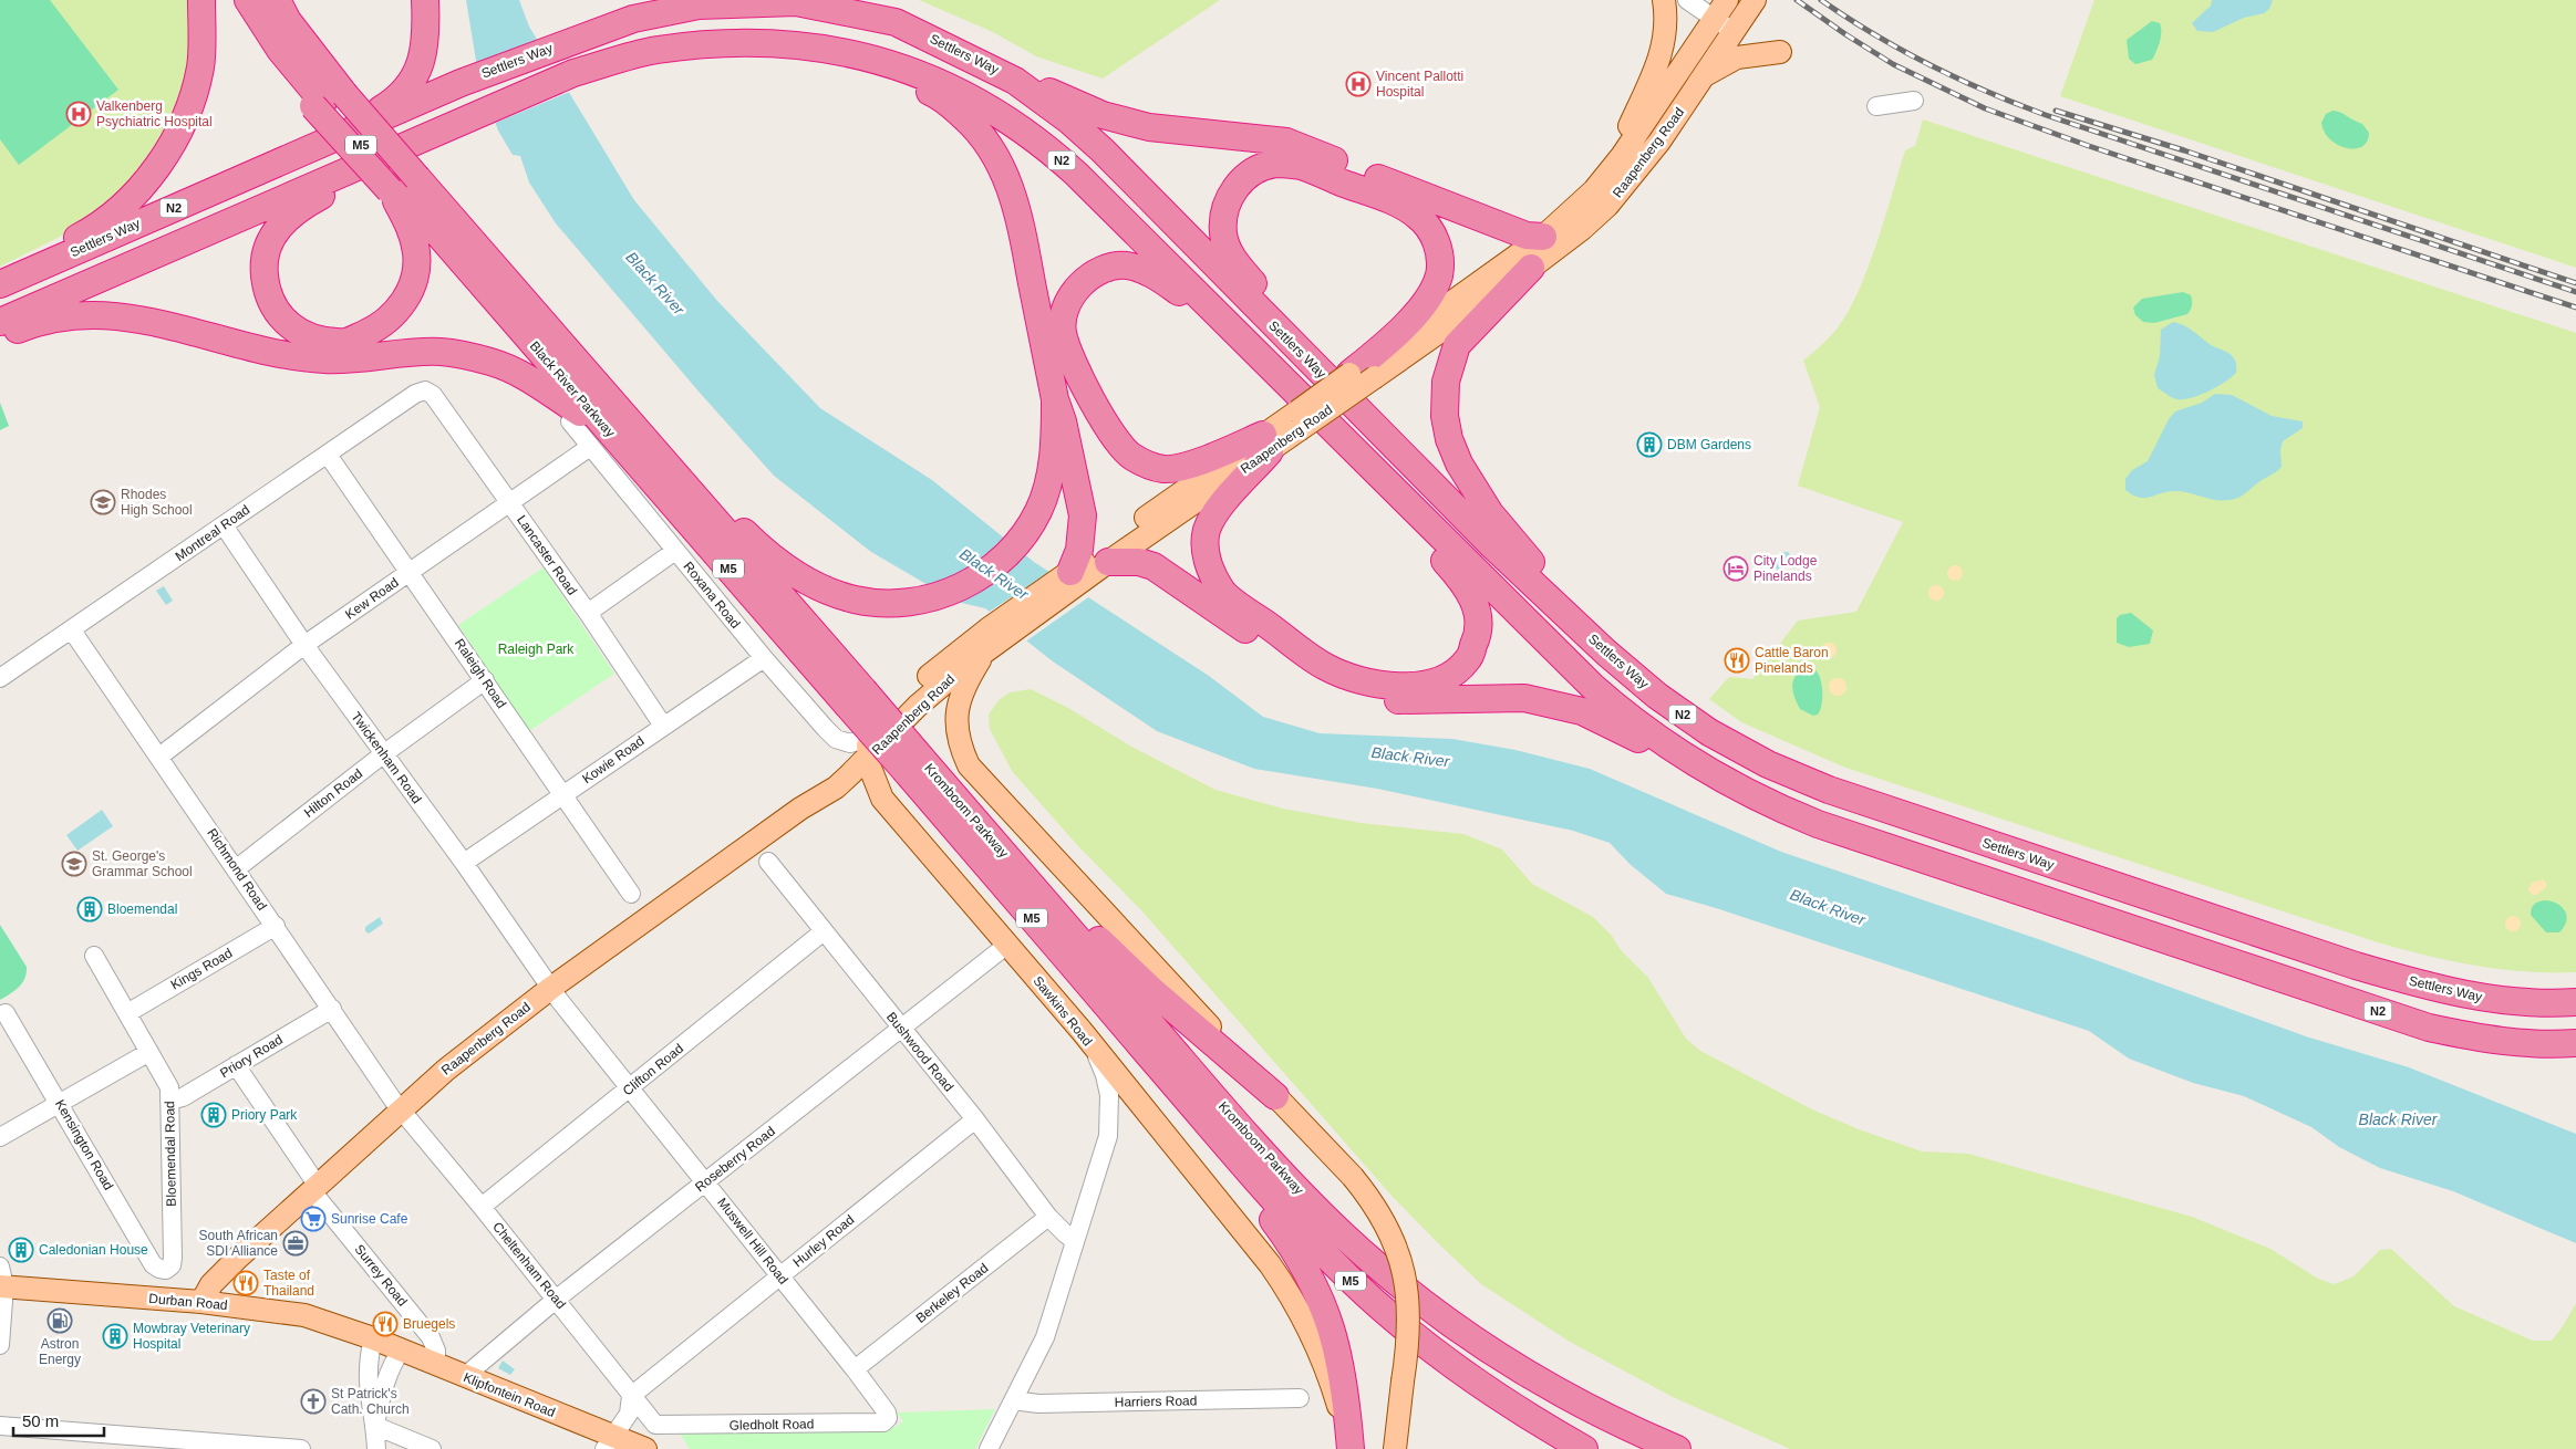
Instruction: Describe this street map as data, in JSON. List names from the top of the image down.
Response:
{
  "streets": {
    "highway": [
      "Settlers Way",
      "M5",
      "N2",
      "Black River Parkway",
      "Kromboom Parkway"
    ],
    "main road": [
      "Raapenberg Road",
      "Sawkins Road",
      "Durban Road",
      "Klipfontein Road"
    ],
    "street": [
      "Montreal Road",
      "Lancaster Road",
      "Roxana Road",
      "Kew Road",
      "Raleigh Road",
      "Twickenham Road",
      "Kowie Road",
      "Hilton Road",
      "Richmond Road",
      "Kings Road",
      "Bushwood Road",
      "Priory Road",
      "Clifton Road",
      "Kensington Road",
      "Bloemendal Road",
      "Roseberry Road",
      "Muswell Hill Road",
      "Hurley Road",
      "Cheltenham Road",
      "Surrey Road",
      "Berkeley Road",
      "Harriers Road",
      "Gledholt Road"
    ]
  },
  "crossings": [
    ["Raapenberg Road", "Roxana Road"],
    ["Raapenberg Road", "Twickenham Road"],
    ["Raapenberg Road", "Richmond Road"],
    ["Raapenberg Road", "Sawkins Road"],
    ["Raapenberg Road", "Muswell Hill Road"],
    ["Raapenberg Road", "Cheltenham Road"],
    ["Raapenberg Road", "Surrey Road"],
    ["Raapenberg Road", "Durban Road"],
    ["Black River Parkway", "Roxana Road"],
    ["Black River Parkway", "Kew Road"],
    ["Black River Parkway", "Kromboom Parkway"],
    ["Montreal Road", "Lancaster Road"],
    ["Montreal Road", "Raleigh Road"],
    ["Montreal Road", "Twickenham Road"],
    ["Montreal Road", "Richmond Road"],
    ["Lancaster Road", "Kew Road"],
    ["Lancaster Road", "Kowie Road"],
    ["Roxana Road", "Kew Road"],
    ["Roxana Road", "Kowie Road"],
    ["Roxana Road", "Sawkins Road"],
    ["Kew Road", "Raleigh Road"],
    ["Kew Road", "Twickenham Road"],
    ["Kew Road", "Richmond Road"],
    ["Raleigh Road", "Kowie Road"],
    ["Raleigh Road", "Hilton Road"],
    ["Twickenham Road", "Kowie Road"],
    ["Twickenham Road", "Hilton Road"],
    ["Twickenham Road", "Muswell Hill Road"],
    ["Hilton Road", "Richmond Road"],
    ["Richmond Road", "Kings Road"],
    ["Richmond Road", "Priory Road"],
    ["Richmond Road", "Cheltenham Road"],
    ["Kings Road", "Bloemendal Road"],
    ["Sawkins Road", "Bushwood Road"],
    ["Sawkins Road", "Roseberry Road"],
    ["Sawkins Road", "Harriers Road"],
    ["Bushwood Road", "Clifton Road"],
    ["Bushwood Road", "Roseberry Road"],
    ["Bushwood Road", "Hurley Road"],
    ["Bushwood Road", "Berkeley Road"],
    ["Priory Road", "Bloemendal Road"],
    ["Priory Road", "Surrey Road"],
    ["Clifton Road", "Muswell Hill Road"],
    ["Clifton Road", "Cheltenham Road"],
    ["Kensington Road", "Bloemendal Road"],
    ["Roseberry Road", "Muswell Hill Road"],
    ["Roseberry Road", "Cheltenham Road"],
    ["Roseberry Road", "Klipfontein Road"],
    ["Muswell Hill Road", "Hurley Road"],
    ["Muswell Hill Road", "Berkeley Road"],
    ["Muswell Hill Road", "Gledholt Road"],
    ["Hurley Road", "Cheltenham Road"],
    ["Cheltenham Road", "Gledholt Road"],
    ["Surrey Road", "Klipfontein Road"],
    ["Durban Road", "Klipfontein Road"]
  ],
  "water": ["Black River"],
  "parks": ["Raleigh Park"],
  "places": {
    "hospital": ["Vincent Pallotti Hospital", "Valkenberg Psychiatric Hospital"],
    "building": [
      "DBM Gardens",
      "Bloemendal",
      "Priory Park",
      "Caledonian House",
      "Mowbray Veterinary Hospital"
    ],
    "school or university": ["Rhodes High School", "St. George's Grammar School"],
    "hotel": ["City Lodge Pinelands"],
    "restaurant": ["Cattle Baron Pinelands", "Taste of Thailand", "Bruegels"],
    "supermarket": ["Sunrise Cafe"],
    "office": ["South African SDI Alliance"],
    "fuel station": ["Astron Energy"],
    "church": ["St Patrick's Cath. Church"]
  },
  "scale_bar": "50 m"
}
